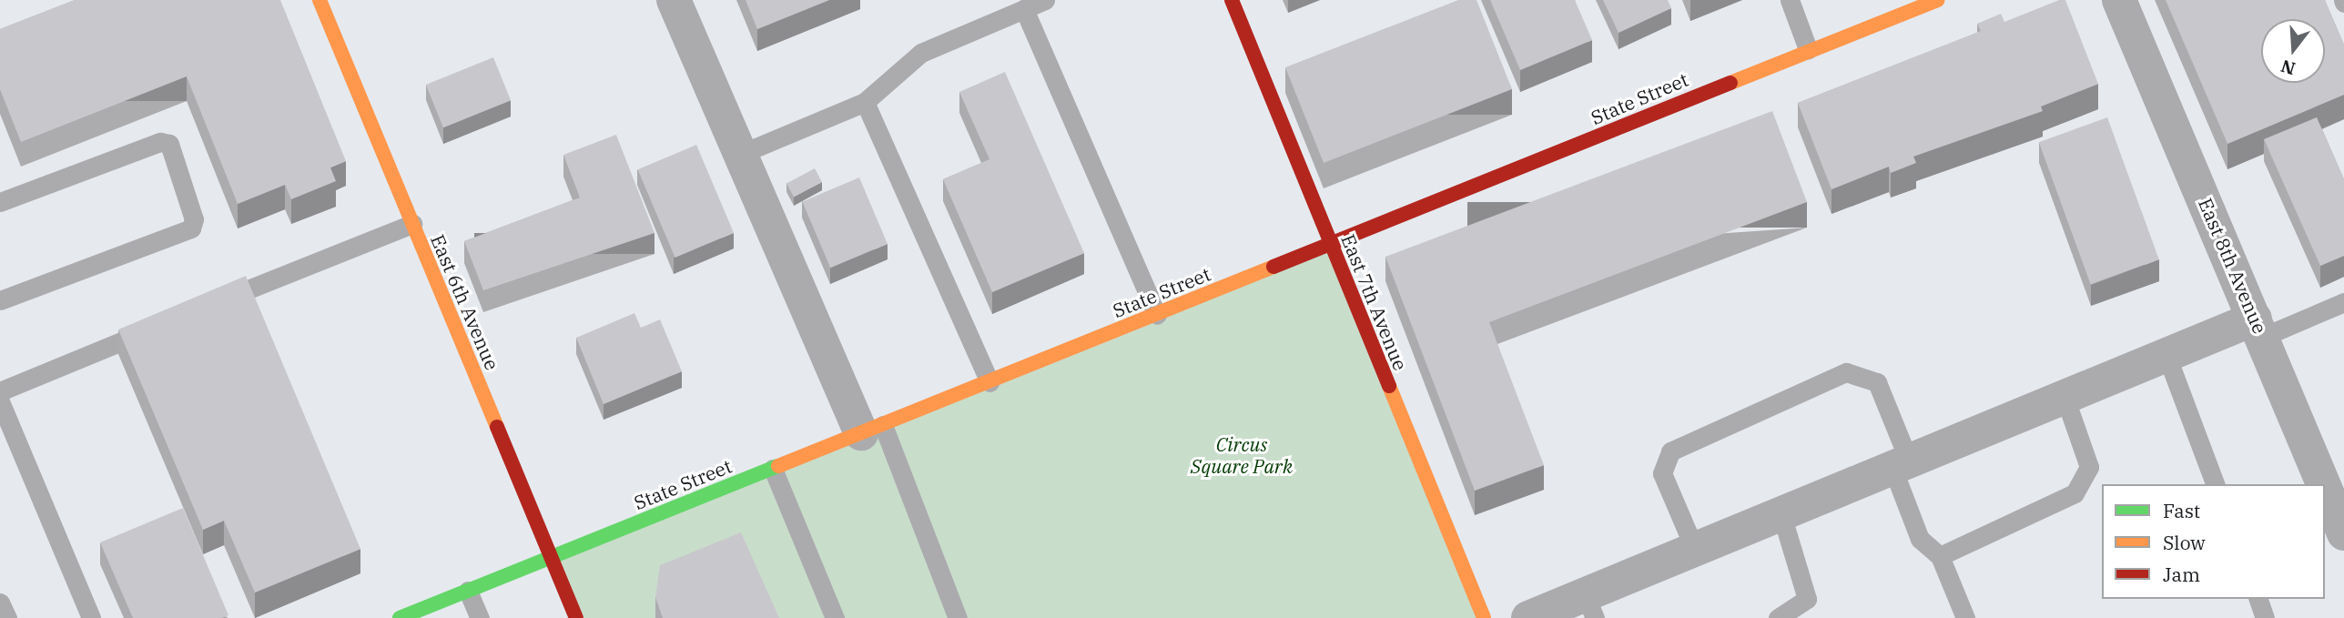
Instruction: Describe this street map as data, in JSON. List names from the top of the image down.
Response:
{
  "streets": {
    "street": [
      "State Street",
      "East 8th Avenue",
      "East 6th Avenue",
      "East 7th Avenue"
    ]
  },
  "crossings": [
    ["State Street", "East 6th Avenue"],
    ["State Street", "East 7th Avenue"]
  ],
  "parks": ["Circus Square Park"],
  "legend": ["Fast", "Slow", "Jam"],
  "north": "bottom"
}
